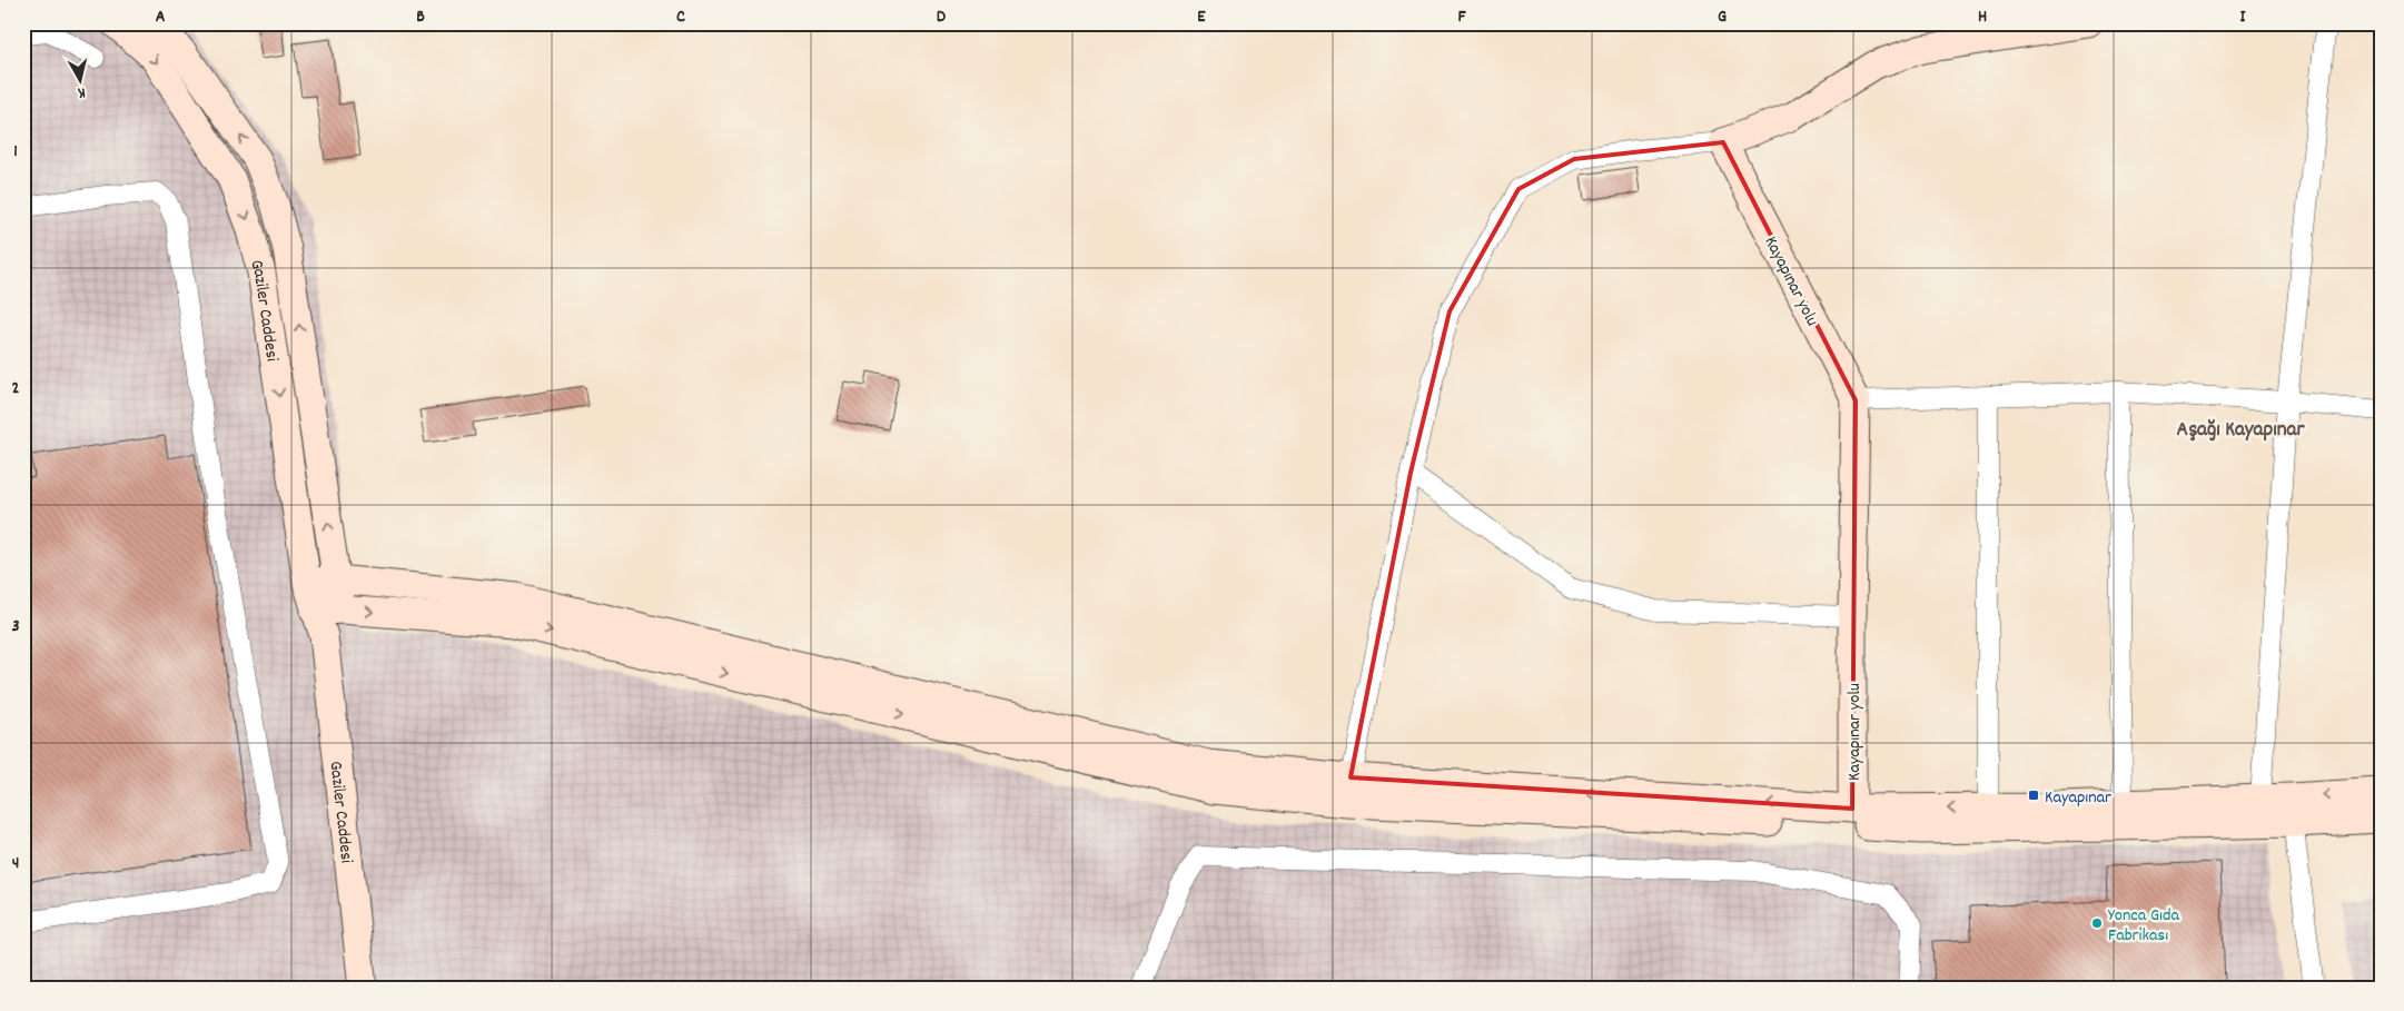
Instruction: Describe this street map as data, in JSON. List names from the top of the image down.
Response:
{
  "streets": {
    "street": ["Kayapınar yolu", "Gaziler Caddesi"]
  },
  "districts": ["Aşağı Kayapınar"],
  "places": {
    "transit": ["Kayapınar"],
    "other": ["Yonca Gıda Fabrikası"]
  },
  "north": "bottom",
  "grid": {
    "columns": [
      "A",
      "B",
      "C",
      "D",
      "E",
      "F",
      "G",
      "H",
      "I"
    ],
    "rows": [
      "1",
      "2",
      "3",
      "4"
    ]
  }
}
